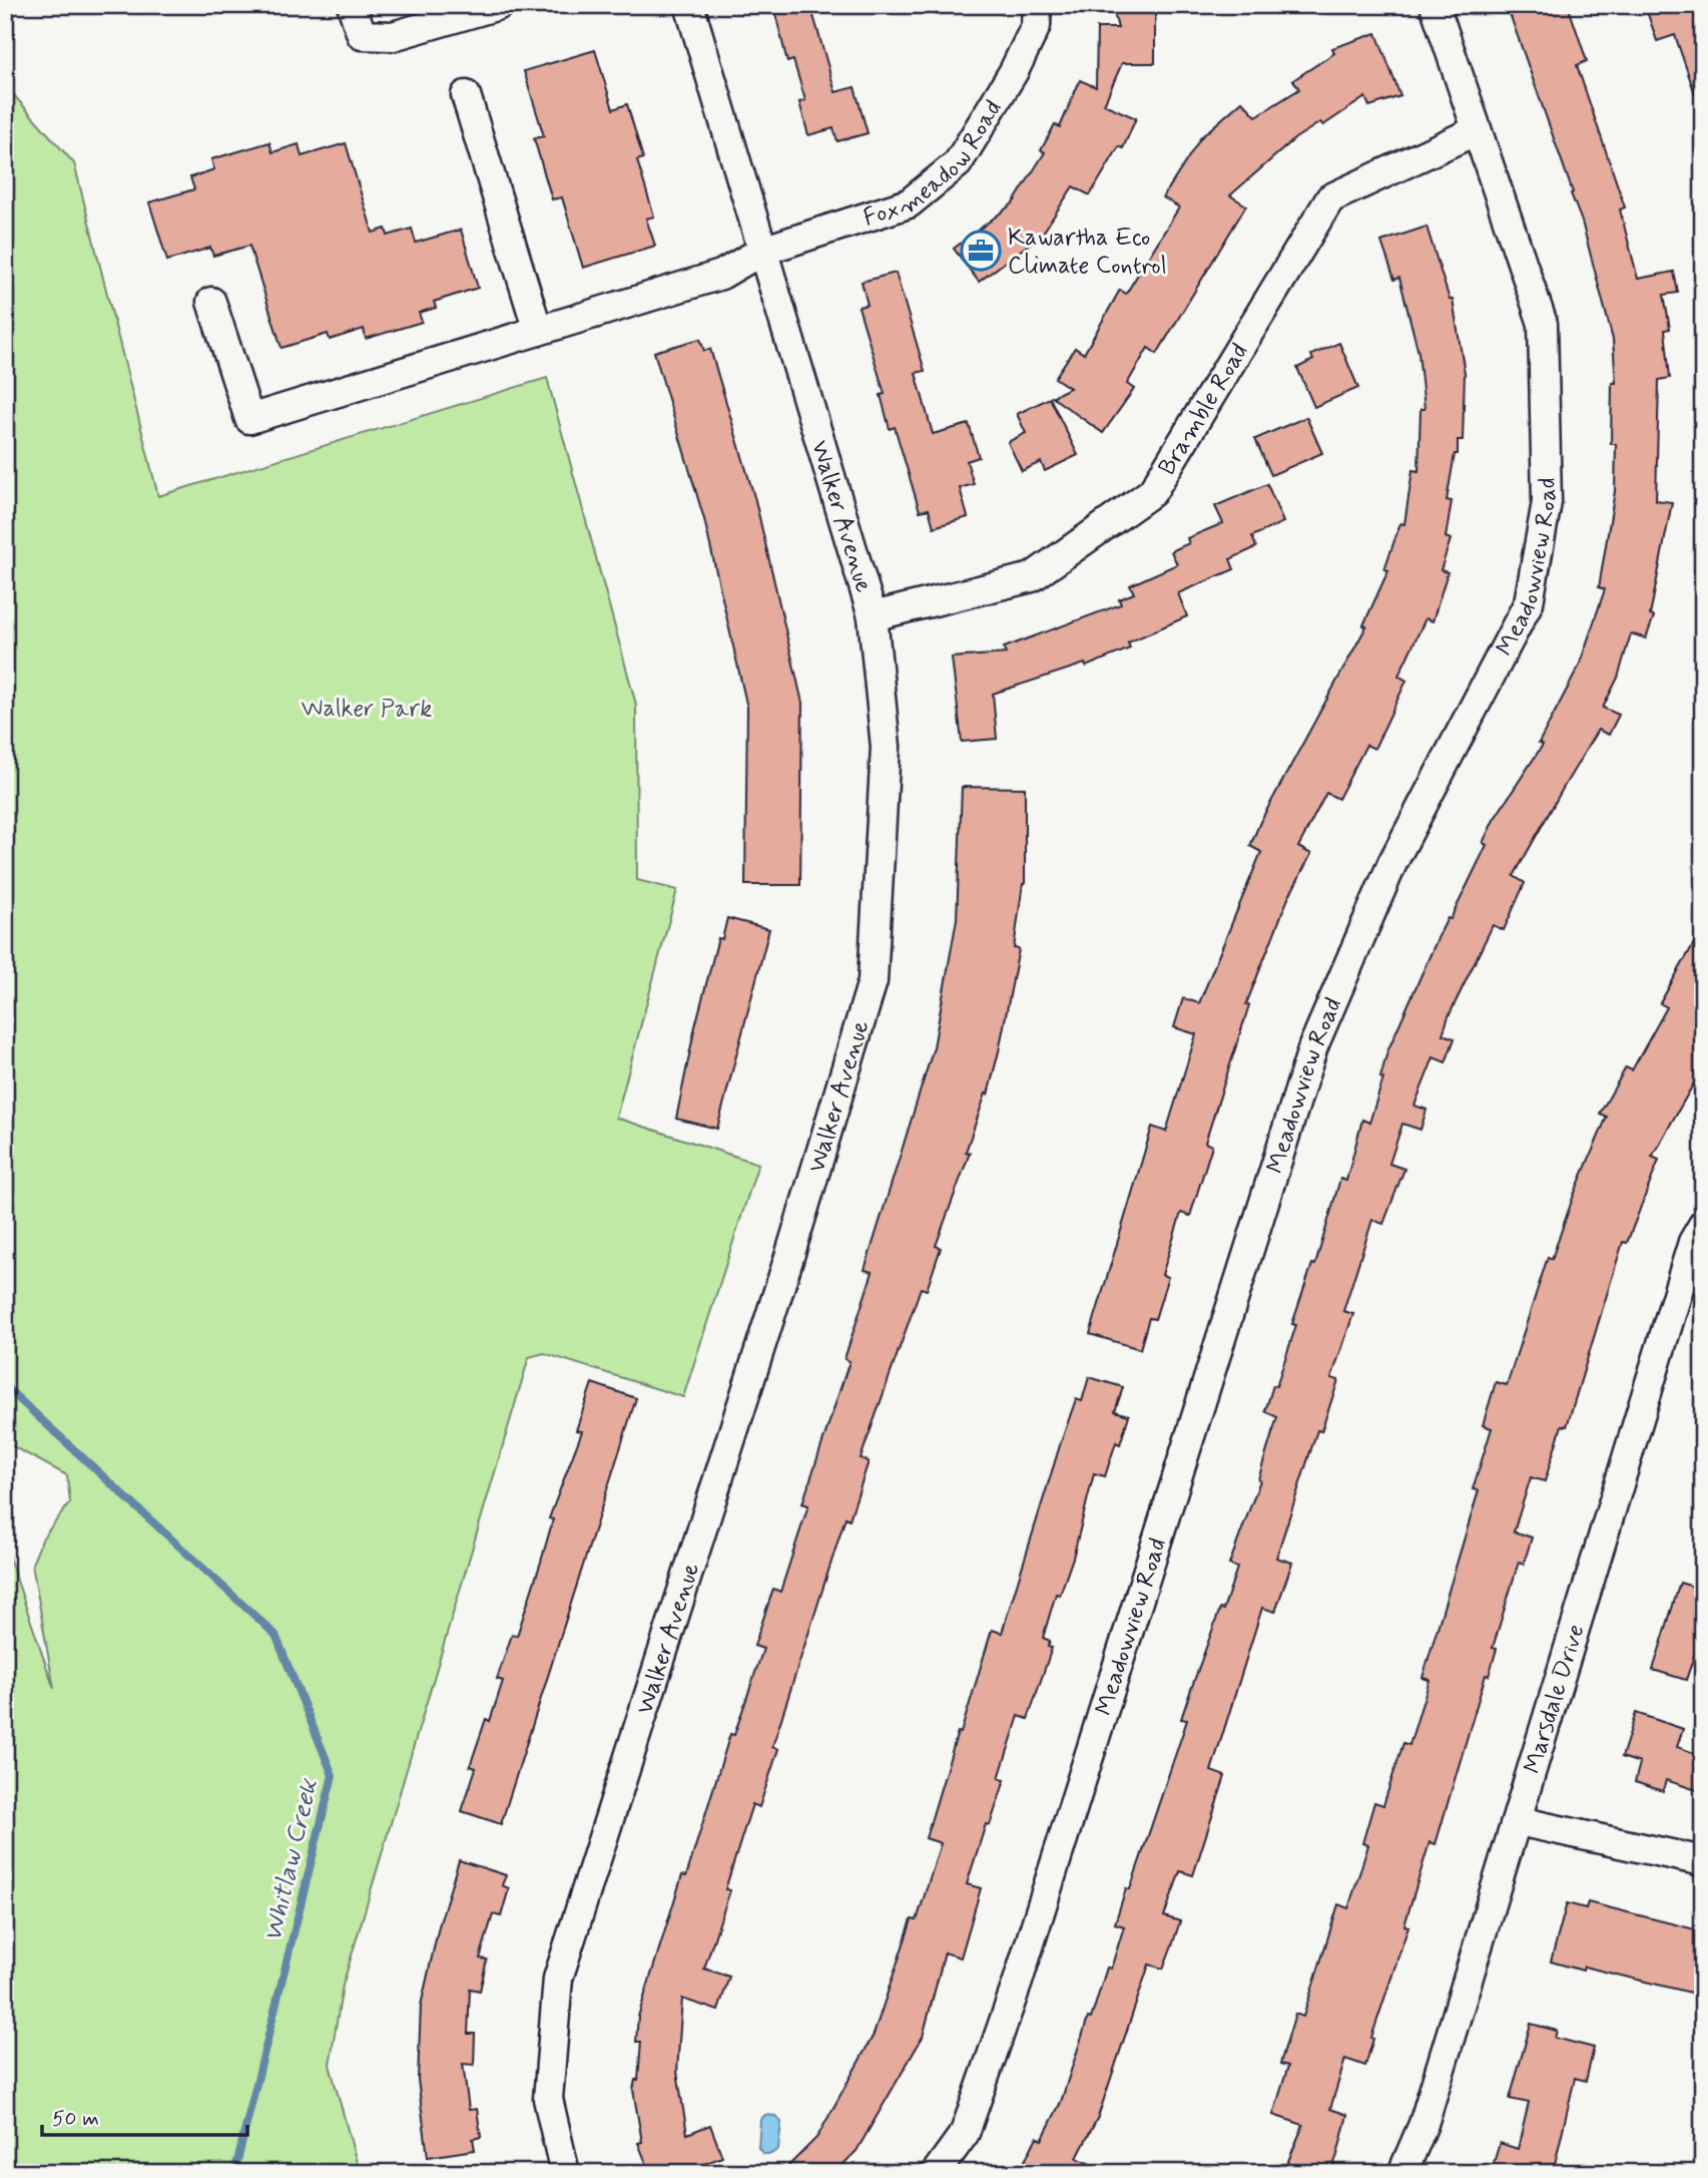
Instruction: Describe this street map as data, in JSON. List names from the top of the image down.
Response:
{
  "streets": {
    "street": [
      "Foxmeadow Road",
      "Bramble Road",
      "Walker Avenue",
      "Meadowview Road",
      "Marsdale Drive"
    ]
  },
  "crossings": [
    ["Foxmeadow Road", "Walker Avenue"],
    ["Bramble Road", "Walker Avenue"],
    ["Bramble Road", "Meadowview Road"]
  ],
  "water": ["Whitlaw Creek"],
  "parks": ["Walker Park"],
  "places": {
    "office": ["Kawartha Eco Climate Control"]
  },
  "scale_bar": "50 m"
}
